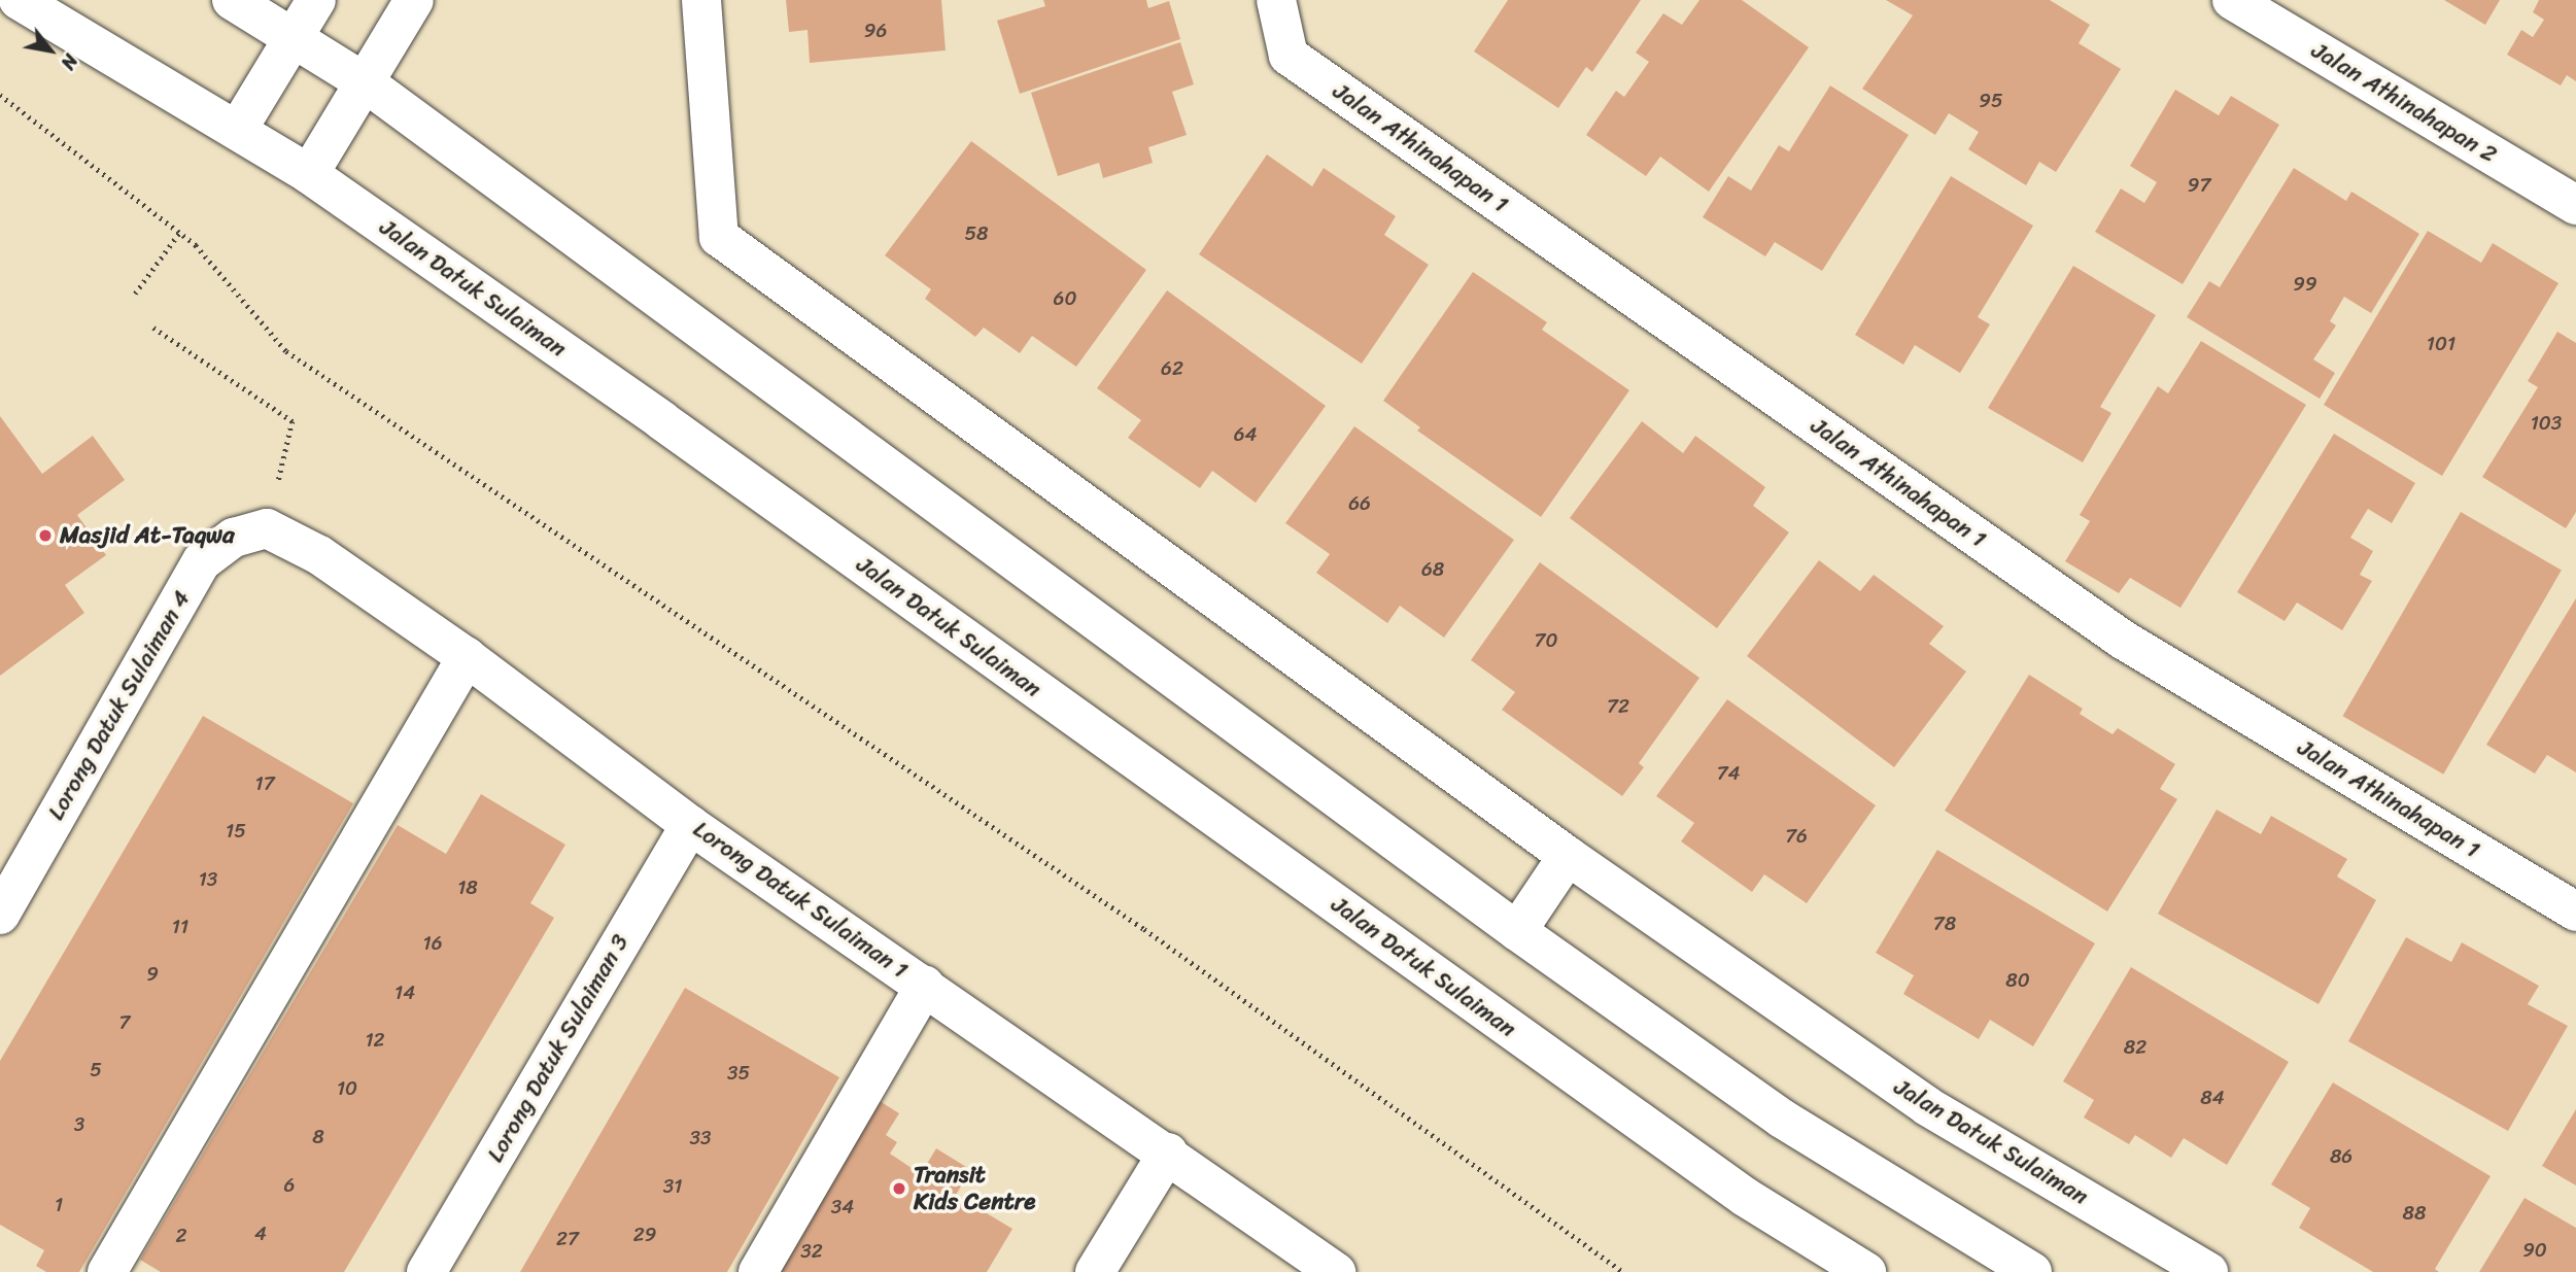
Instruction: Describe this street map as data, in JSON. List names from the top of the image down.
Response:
{
  "streets": {
    "street": [
      "Jalan Athinahapan 2",
      "Jalan Athinahapan 1",
      "Jalan Datuk Sulaiman",
      "Lorong Datuk Sulaiman 4",
      "Lorong Datuk Sulaiman 1",
      "Lorong Datuk Sulaiman 3"
    ]
  },
  "crossings": [
    ["Lorong Datuk Sulaiman 4", "Lorong Datuk Sulaiman 1"],
    ["Lorong Datuk Sulaiman 1", "Lorong Datuk Sulaiman 3"]
  ],
  "places": ["Masjid At-Taqwa", "Transit Kids Centre"],
  "house_numbers": [
    "96",
    "95",
    "97",
    "58",
    "99",
    "60",
    "101",
    "62",
    "103",
    "64",
    "66",
    "68",
    "70",
    "72",
    "74",
    "17",
    "15",
    "76",
    "13",
    "18",
    "78",
    "11",
    "16",
    "9",
    "80",
    "14",
    "7",
    "12",
    "82",
    "5",
    "35",
    "10",
    "84",
    "3",
    "8",
    "33",
    "86",
    "6",
    "31",
    "1",
    "34",
    "88",
    "4",
    "29",
    "2",
    "27",
    "90",
    "32"
  ],
  "north": "bottom right"
}
